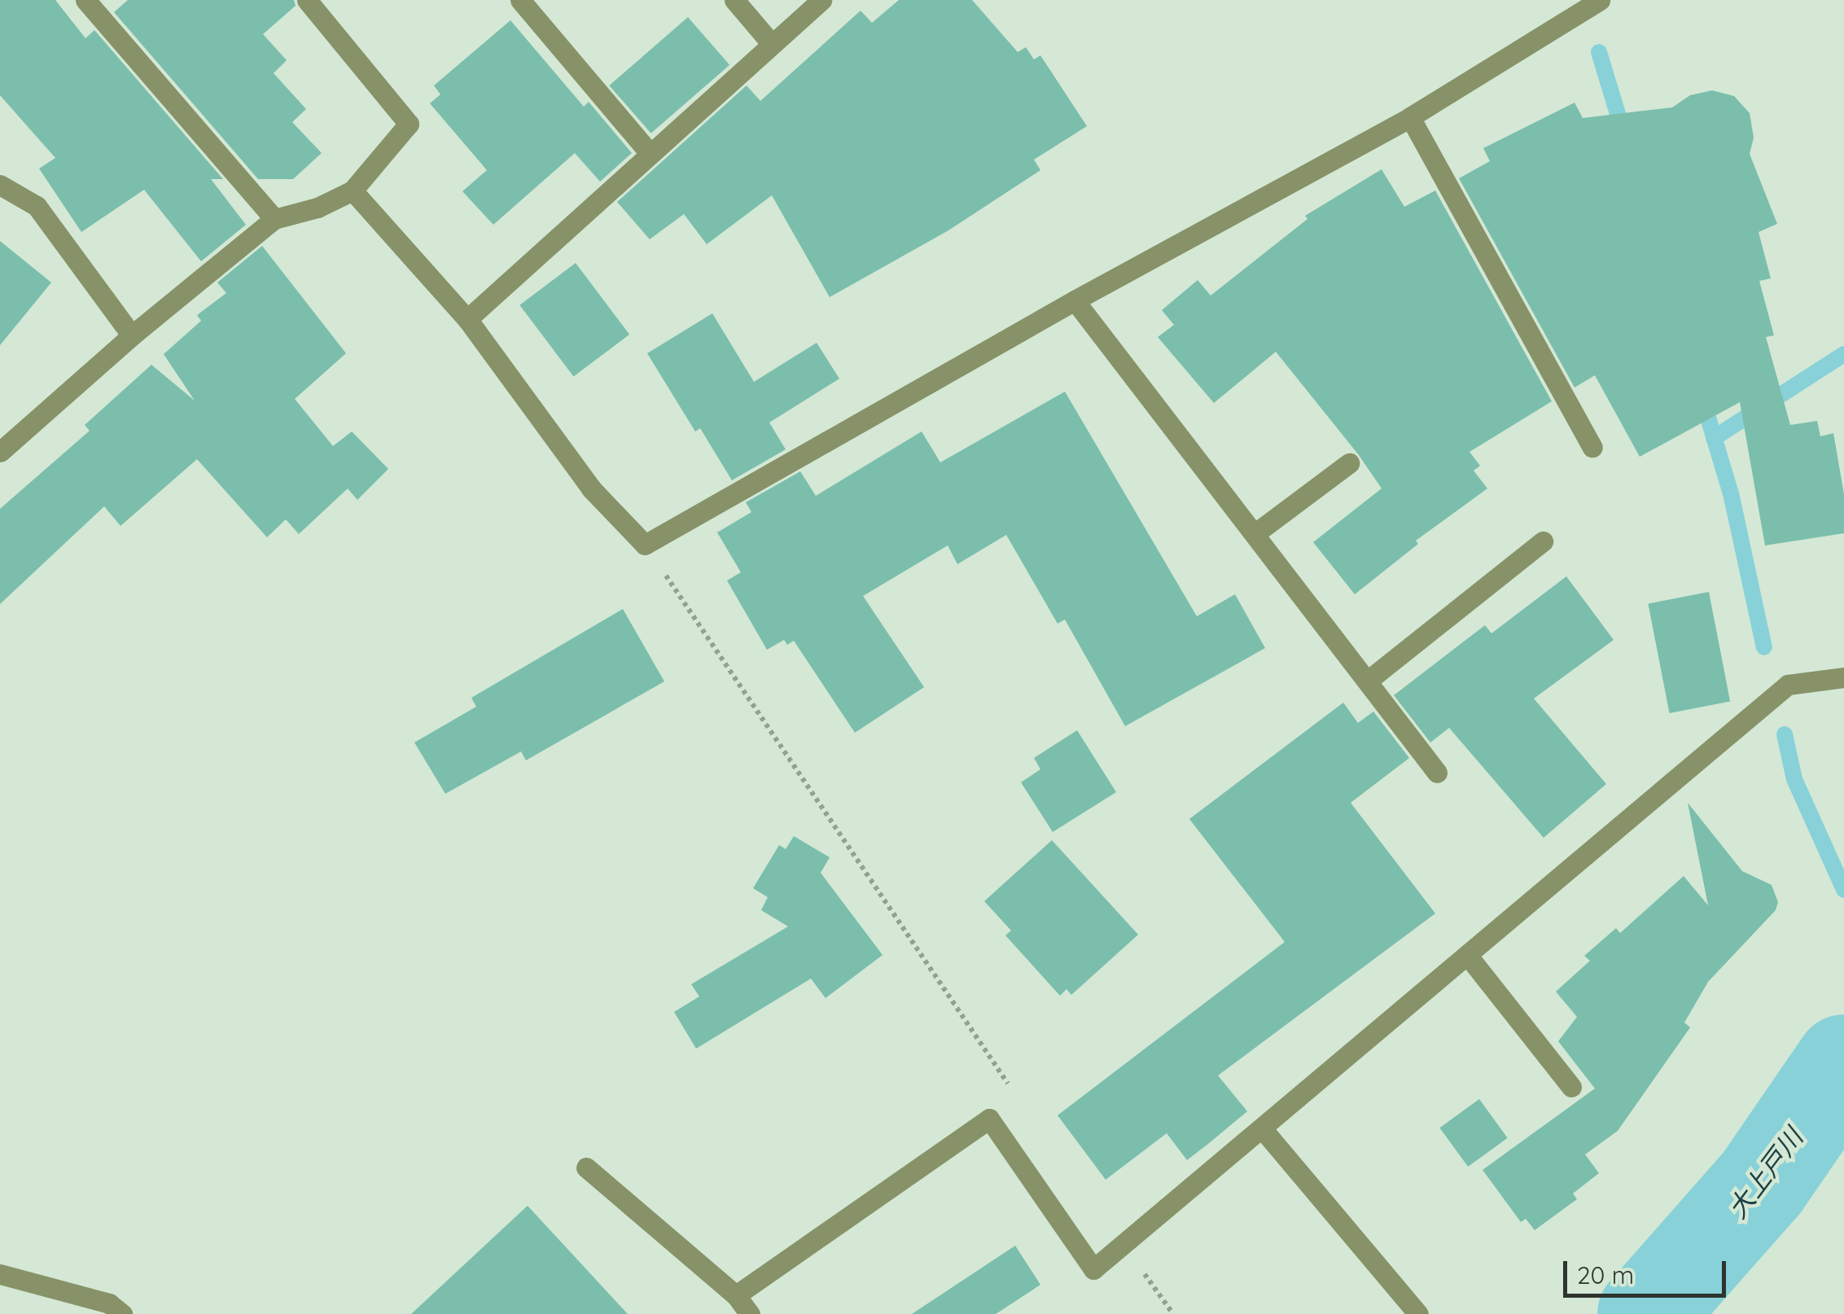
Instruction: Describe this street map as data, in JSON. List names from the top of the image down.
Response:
{
  "water": ["大上戸川"],
  "scale_bar": "20 m"
}
